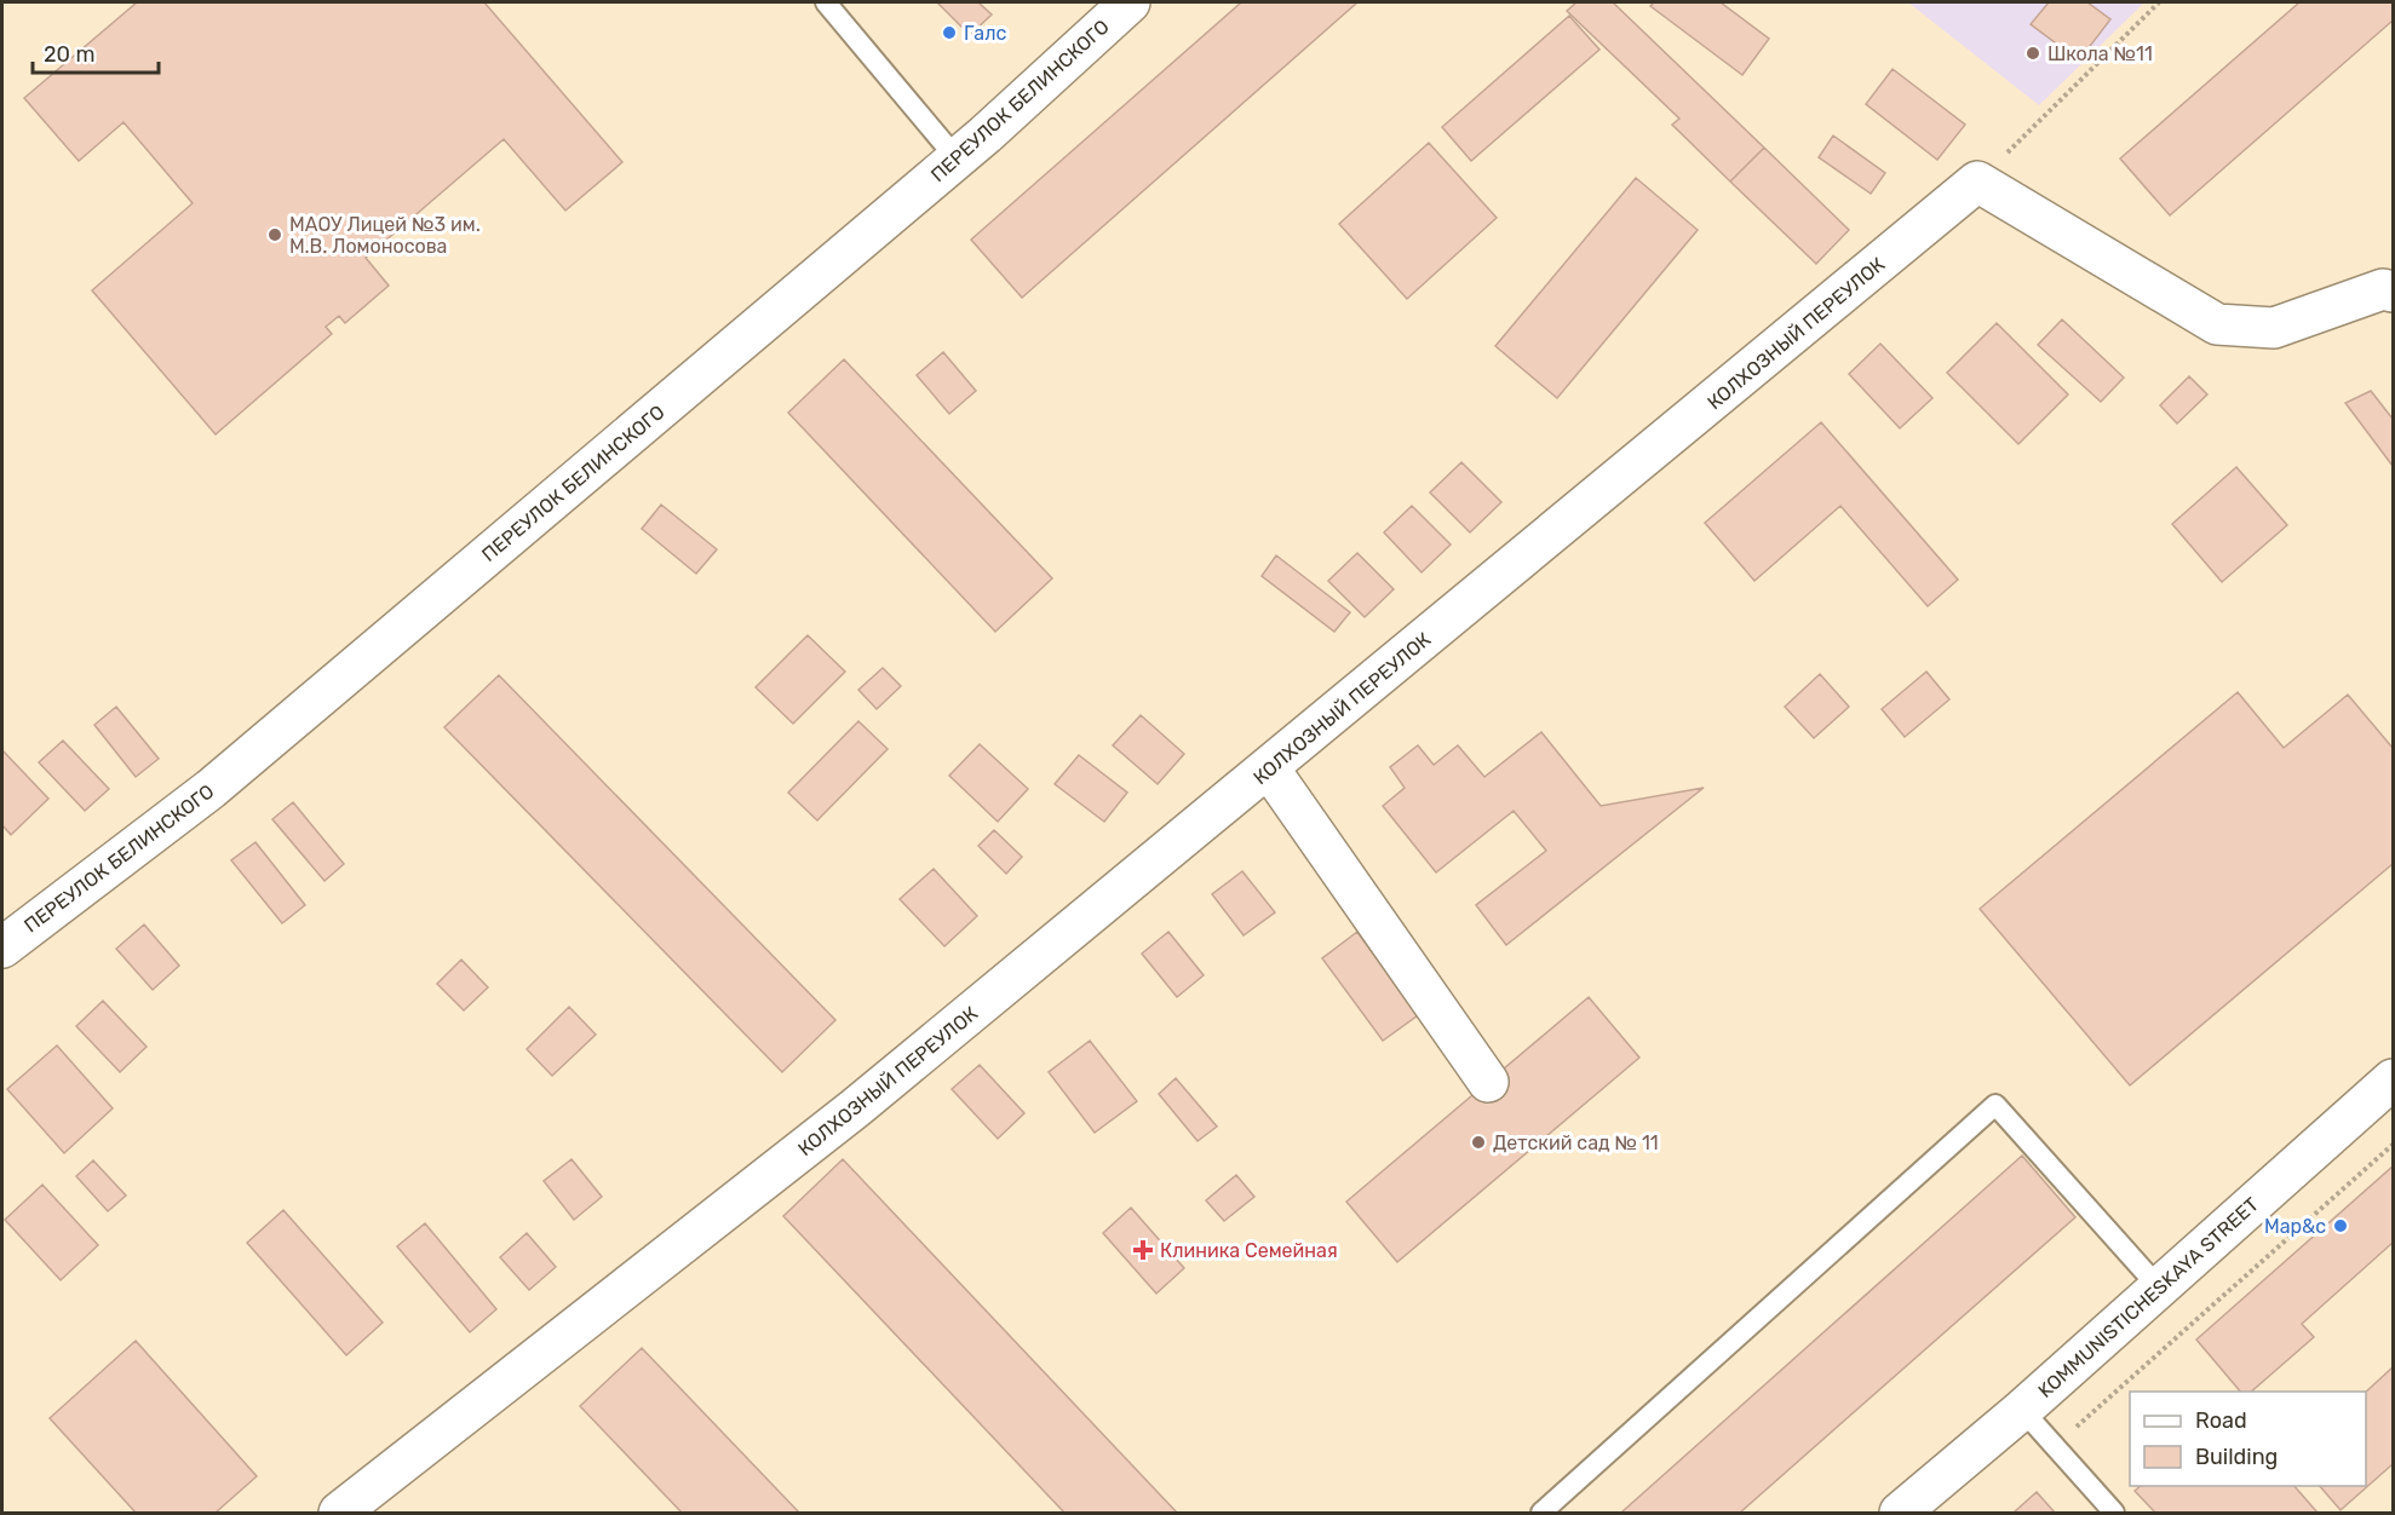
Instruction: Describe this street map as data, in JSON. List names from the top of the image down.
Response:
{
  "streets": {
    "street": ["ПЕРЕУЛОК БЕЛИНСКОГО", "КОЛХОЗНЫЙ ПЕРЕУЛОК", "KOMMUNISTICHESKAYA STREET"]
  },
  "places": {
    "other": [
      "Галс",
      "Школа №11",
      "МАОУ Лицей №3 им. М.В. Ломоносова",
      "Детский сад № 11",
      "Мар&с"
    ],
    "health": ["Клиника Семейная"]
  },
  "legend": ["Road", "Building"],
  "scale_bar": "20 m"
}
